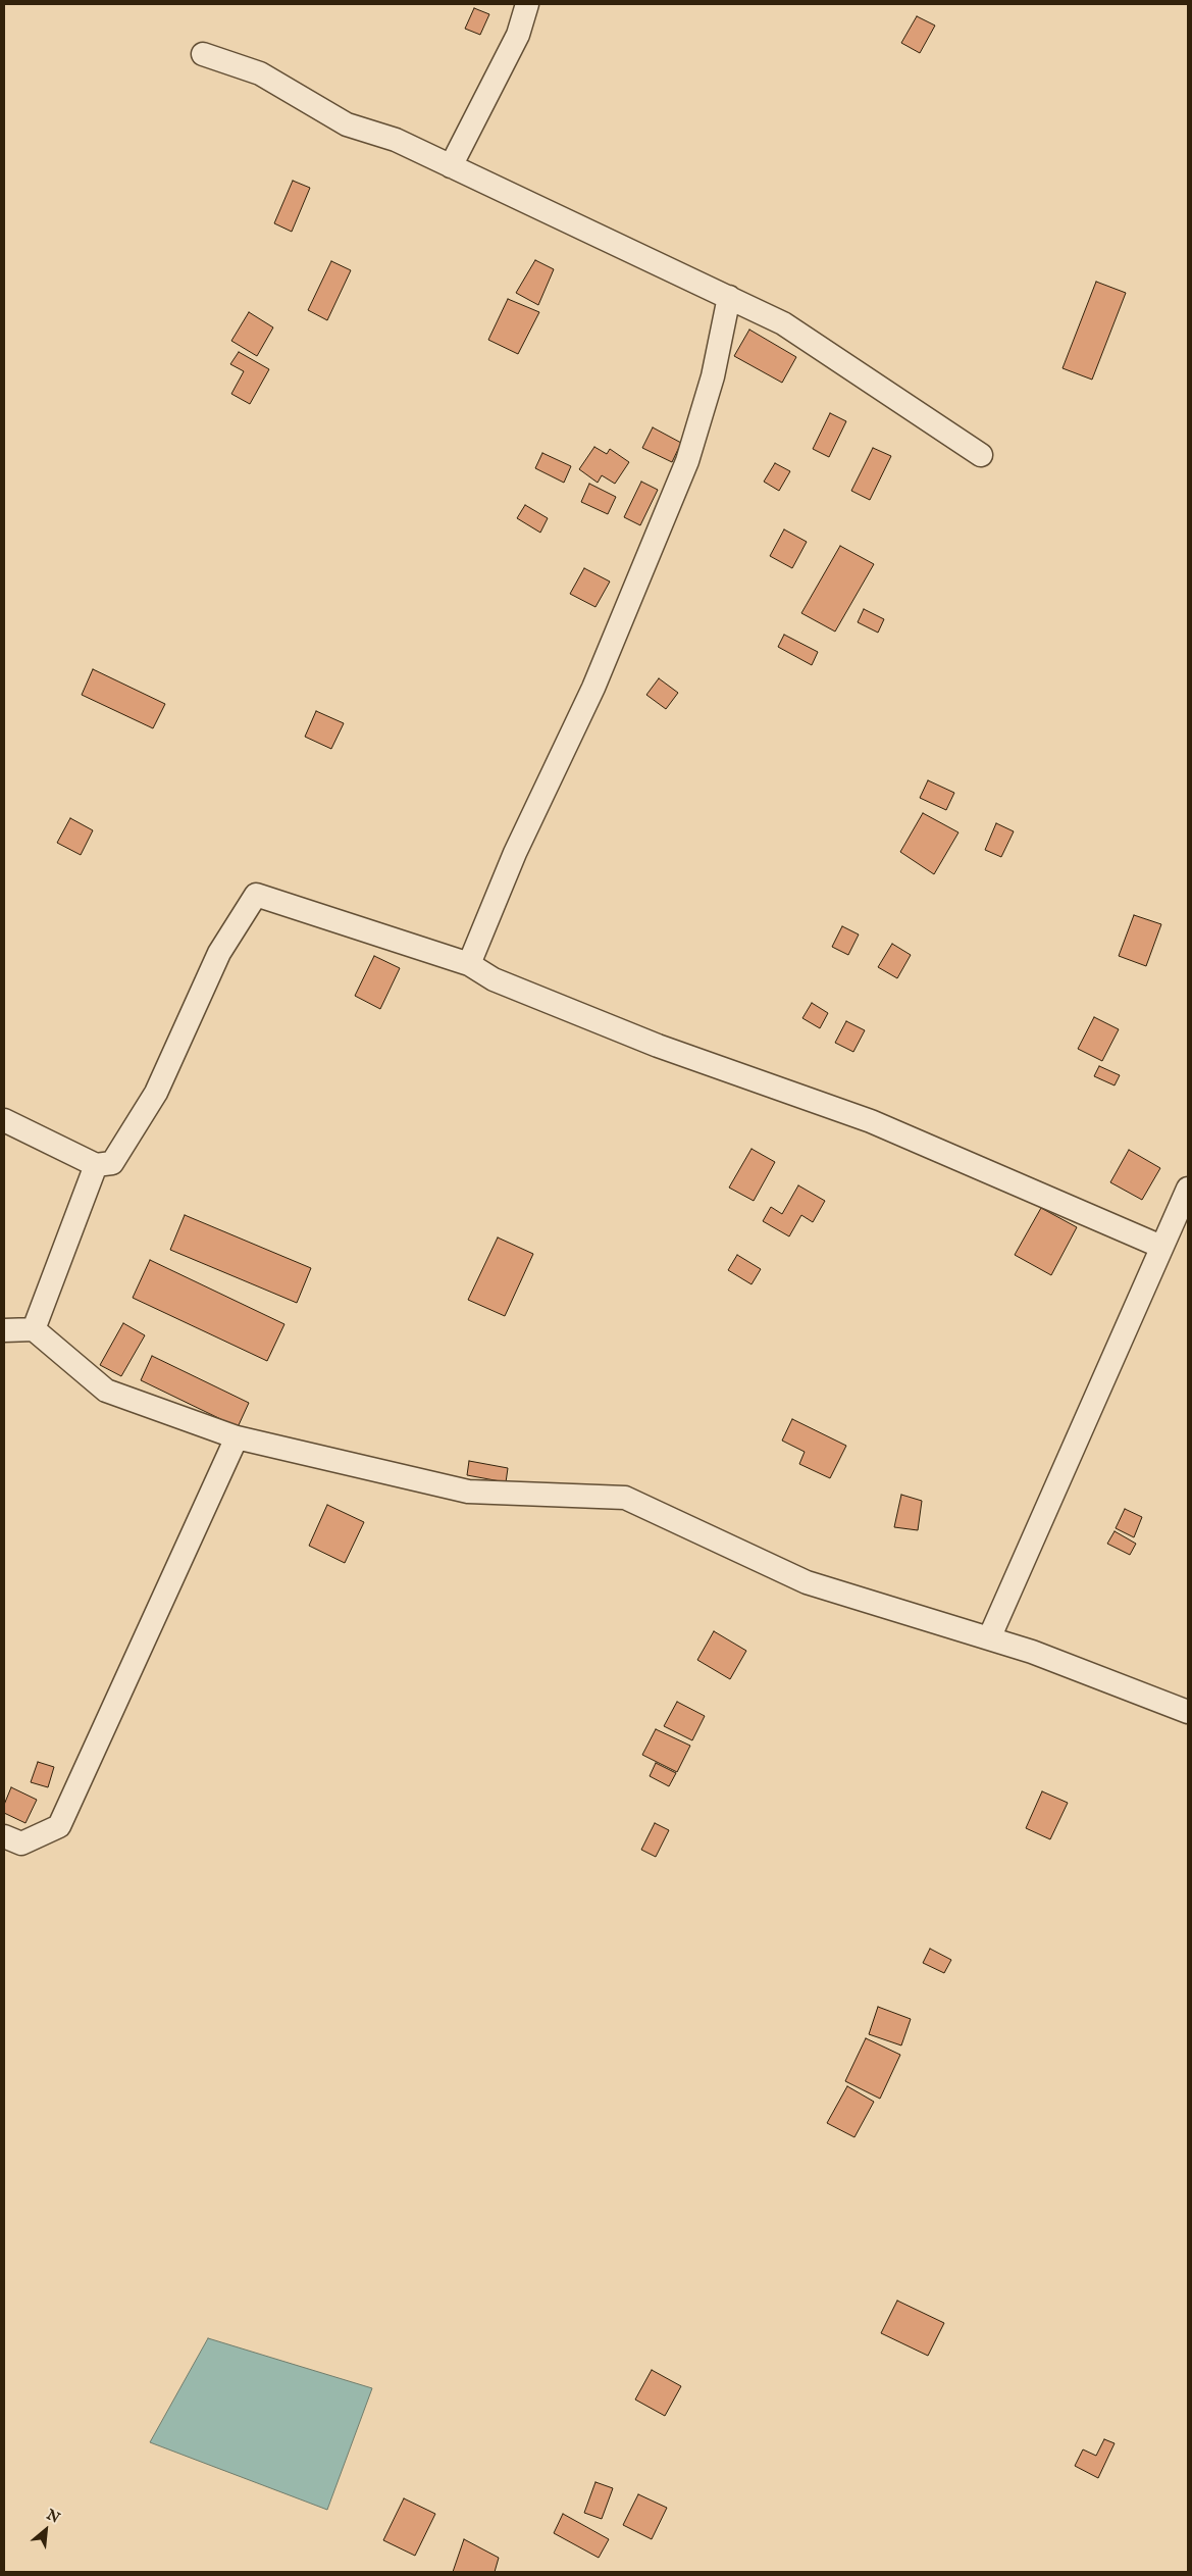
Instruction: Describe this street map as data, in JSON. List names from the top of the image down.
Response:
{
  "north": "top right"
}
